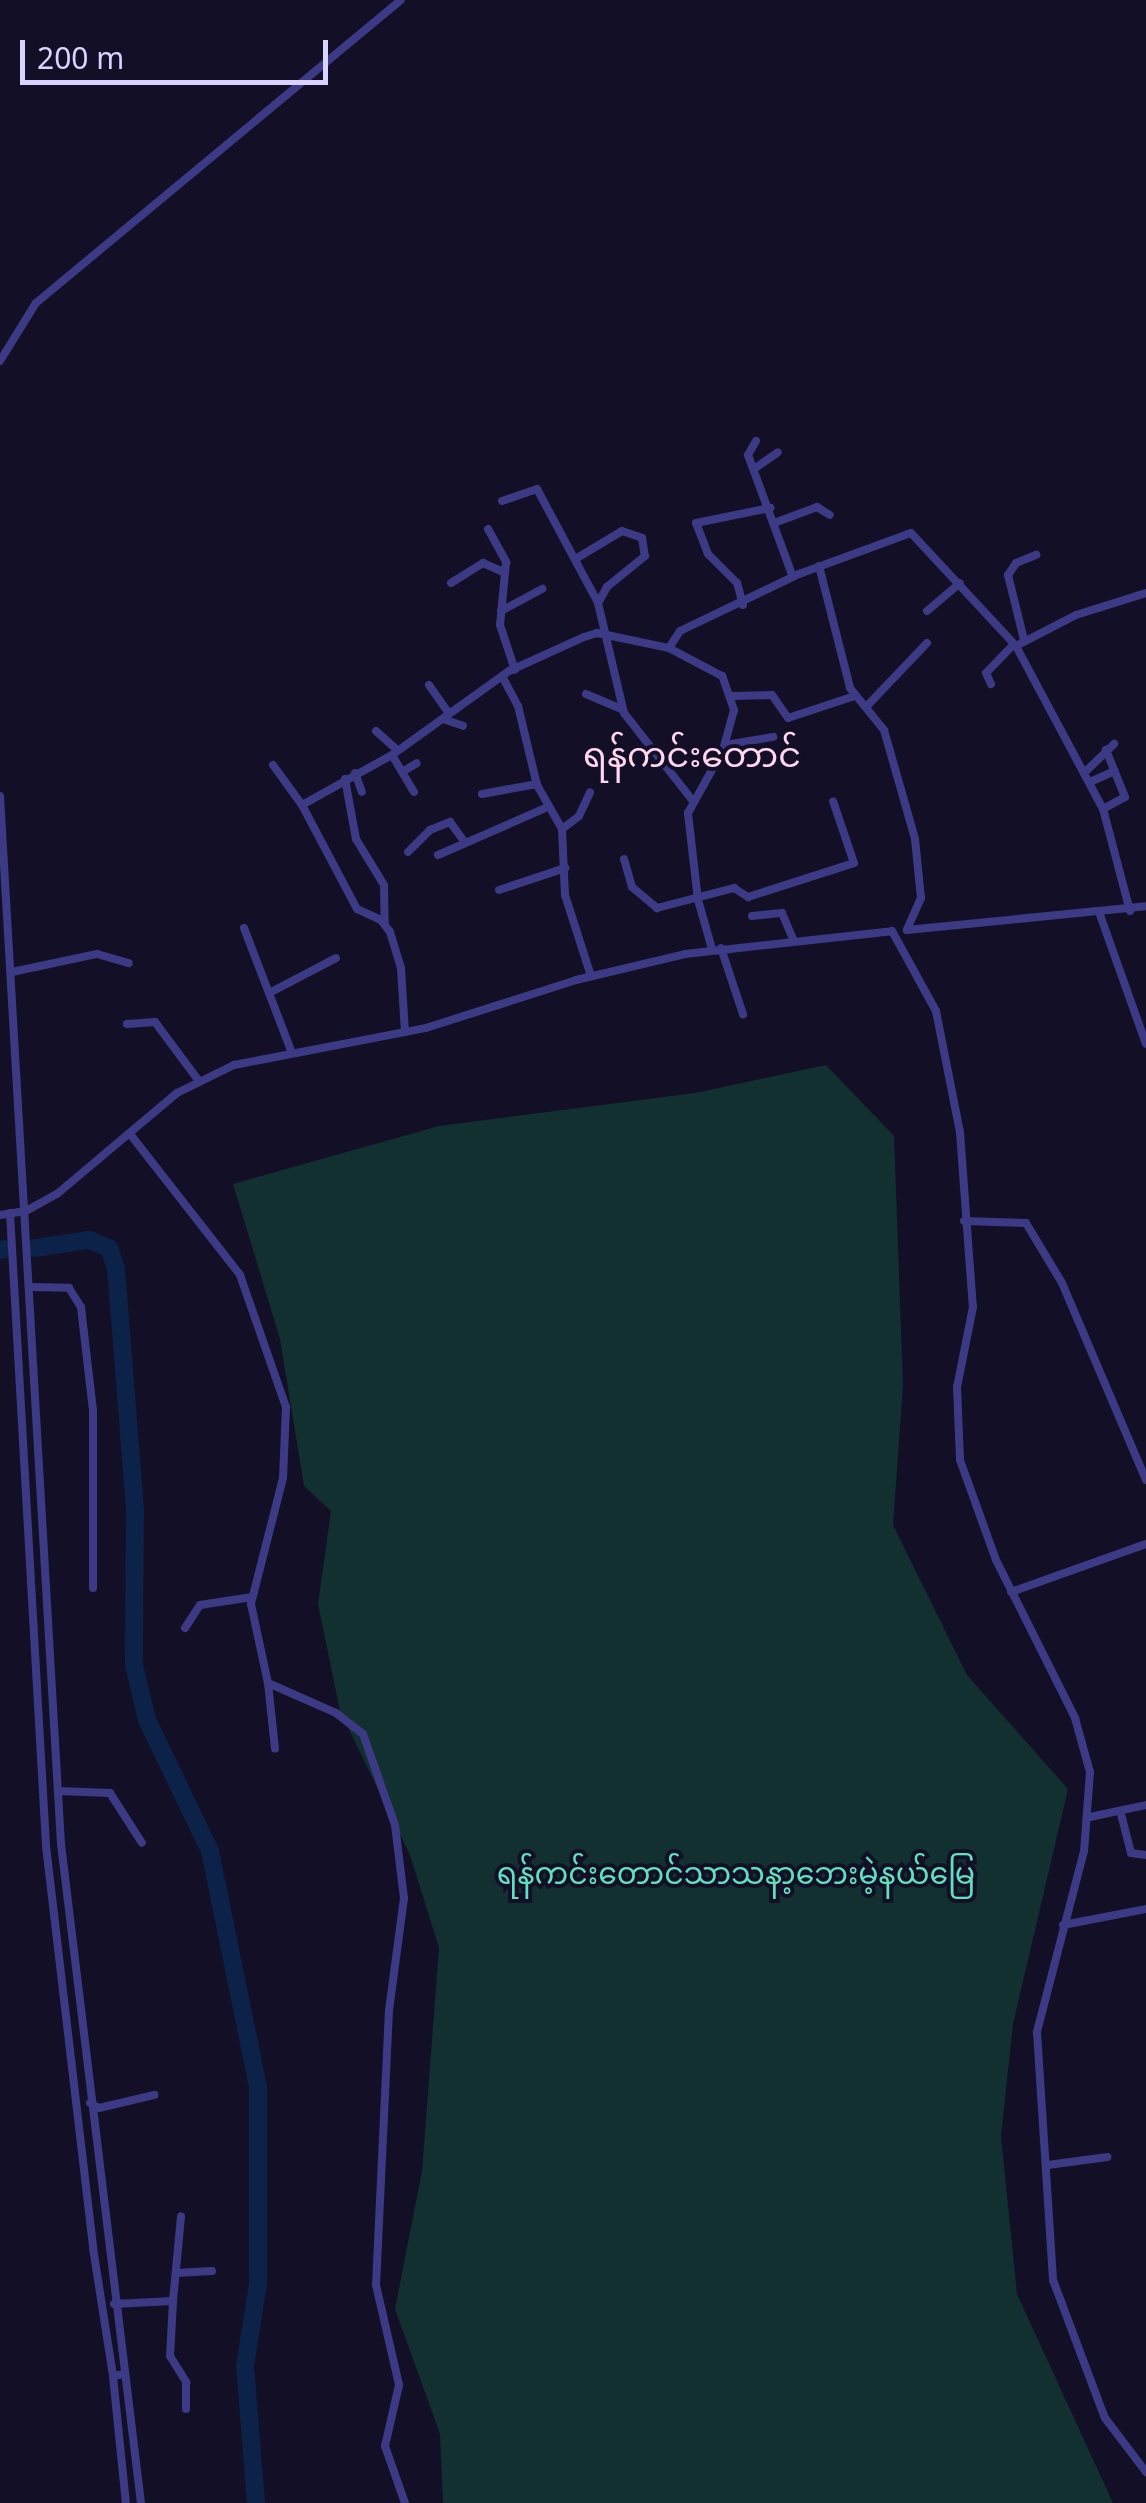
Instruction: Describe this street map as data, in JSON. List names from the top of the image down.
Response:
{
  "districts": ["ရန်ကင်းတောင်"],
  "parks": ["ရန်ကင်းတောင်သာသနာ့ဘေးမဲ့နယ်မြေ"],
  "scale_bar": "200 m"
}
